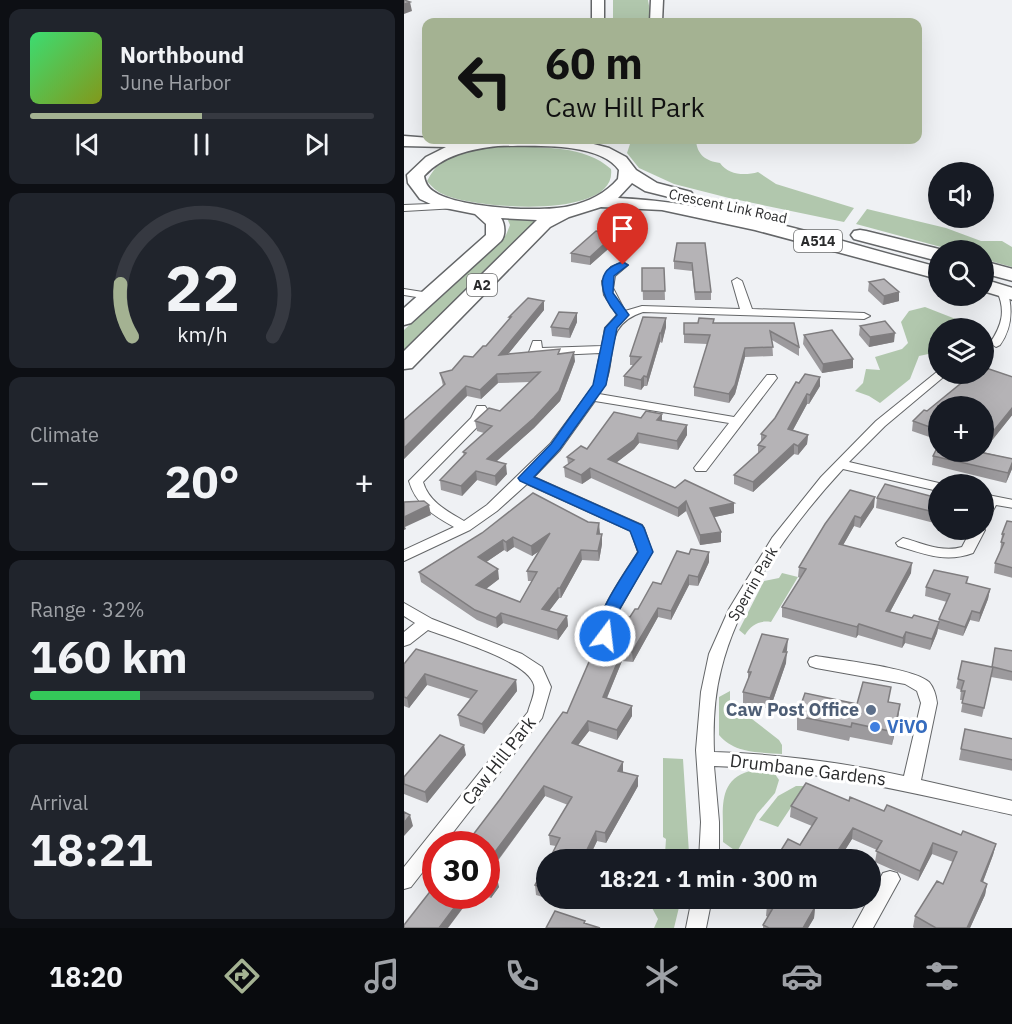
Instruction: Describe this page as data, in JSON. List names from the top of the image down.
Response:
{
  "streets": {
    "highway": ["Crescent Link Road", "A514", "A2"],
    "street": ["Sperrin Park", "Caw Hill Park", "Drumbane Gardens"]
  },
  "crossings": [
    ["Crescent Link Road", "A514"],
    ["Crescent Link Road", "A2"],
    ["A514", "A2"],
    ["Sperrin Park", "Drumbane Gardens"]
  ],
  "places": ["Caw Post Office", "ViVO"],
  "page": {
    "turn": ["60 m", "Caw Hill Park"],
    "song": ["Northbound", "June Harbor"],
    "map_buttons": ["+", "−"],
    "tile": [
      "Climate",
      ["Range · 32%", "160 km"],
      ["Arrival", "18:21"]
    ],
    "heat": ["−", "20°", "+"],
    "limit": "30",
    "trip": "18:21 · 1 min · 300 m",
    "tabs": "18:20",
    "gauge": ["22", "km/h"]
  }
}
